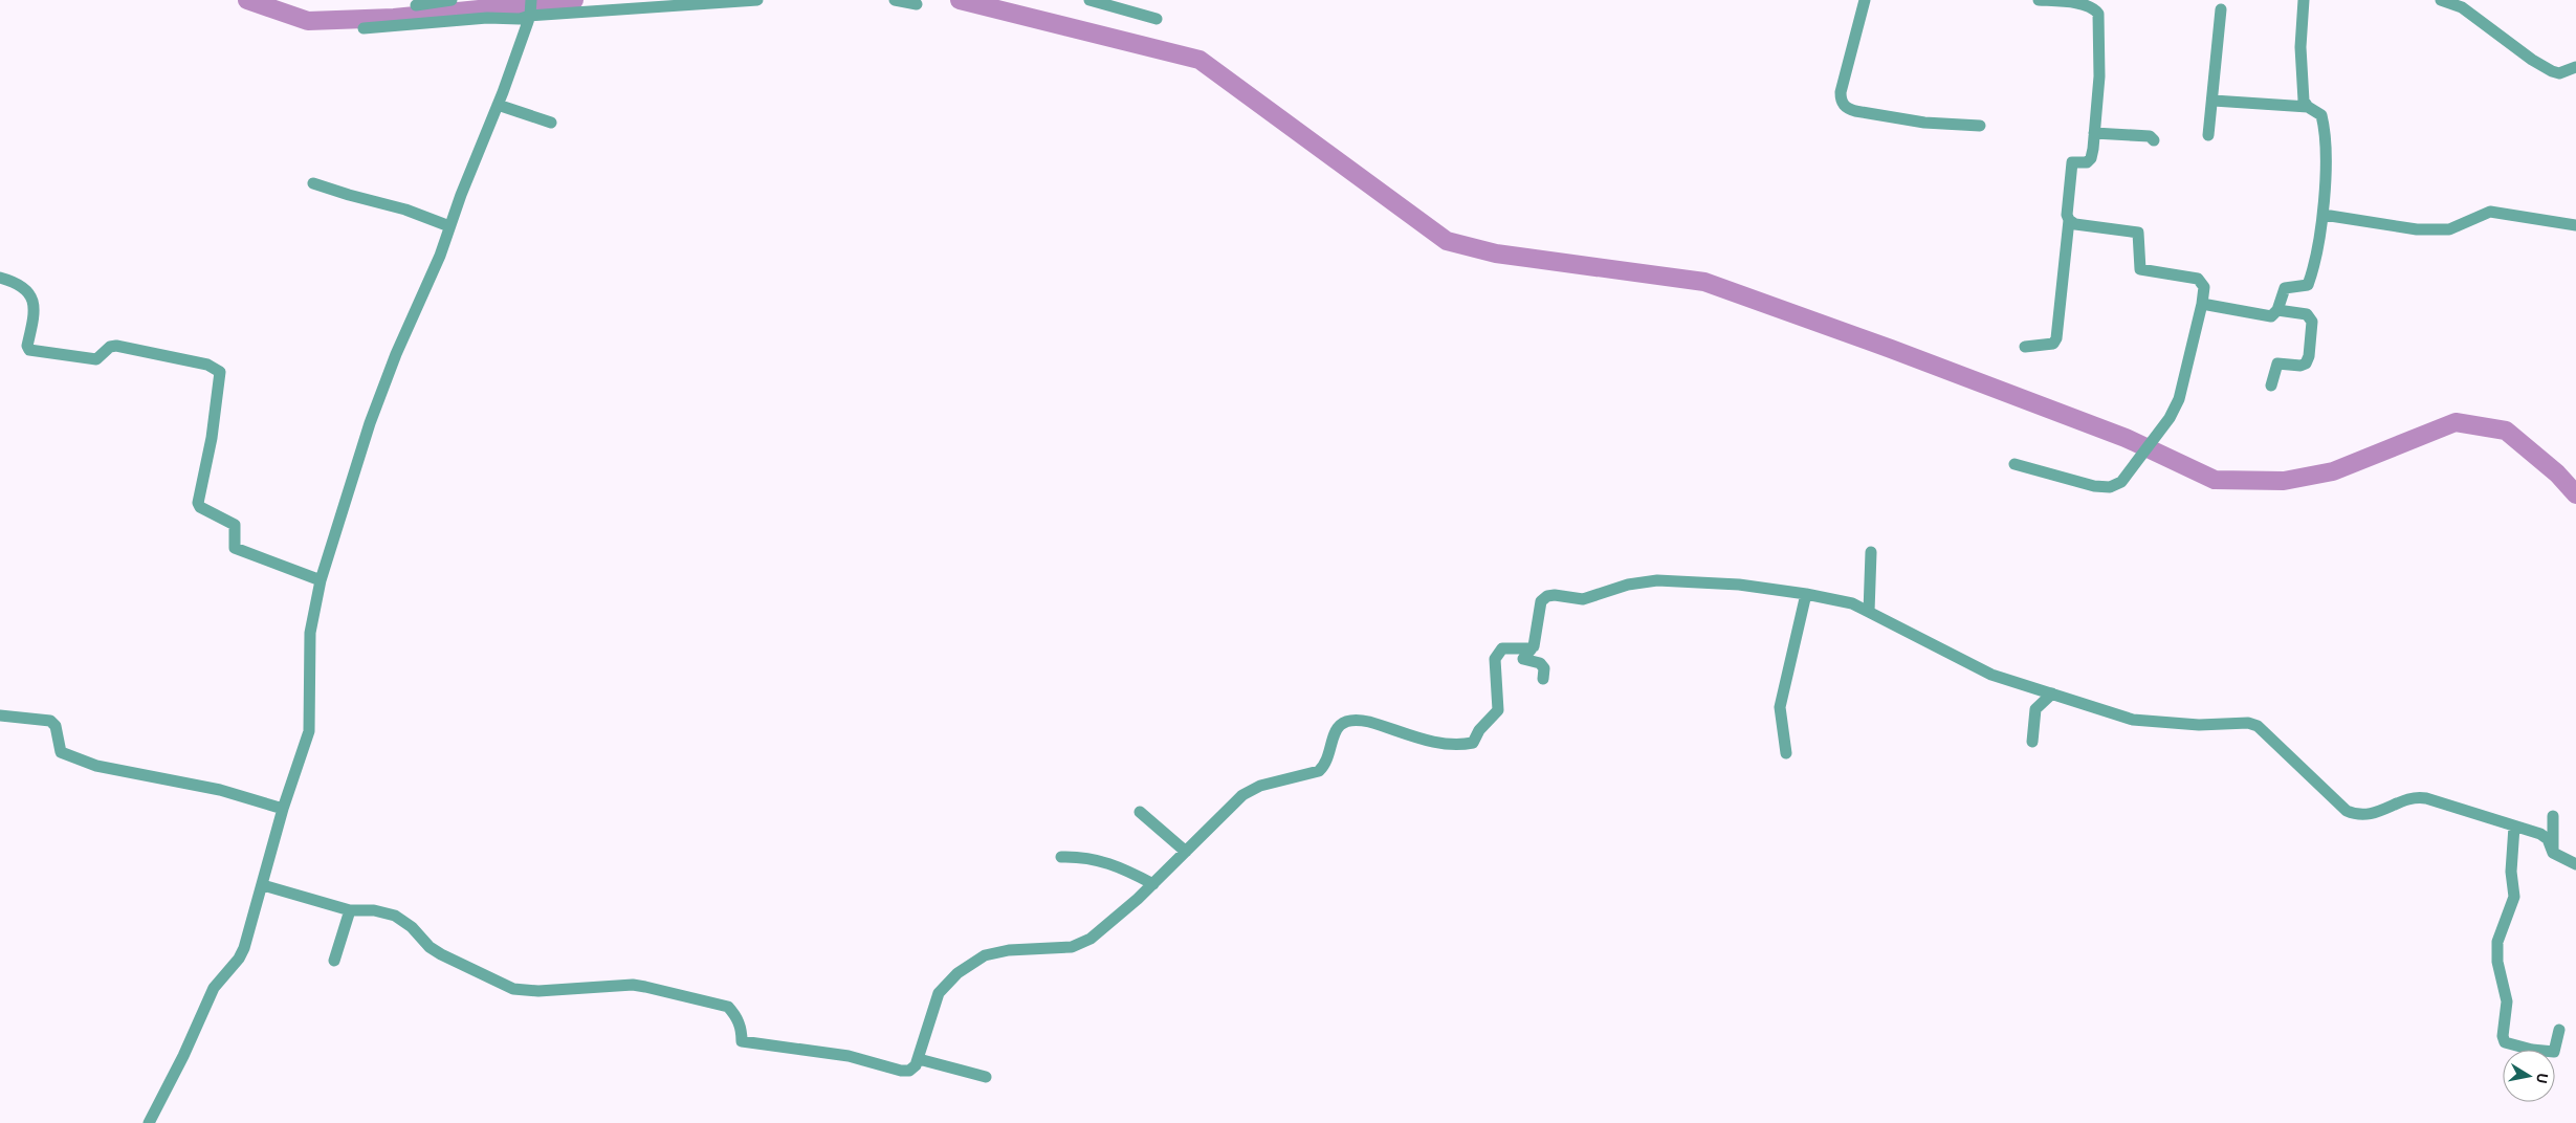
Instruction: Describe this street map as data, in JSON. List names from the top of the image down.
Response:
{
  "north": "right"
}
